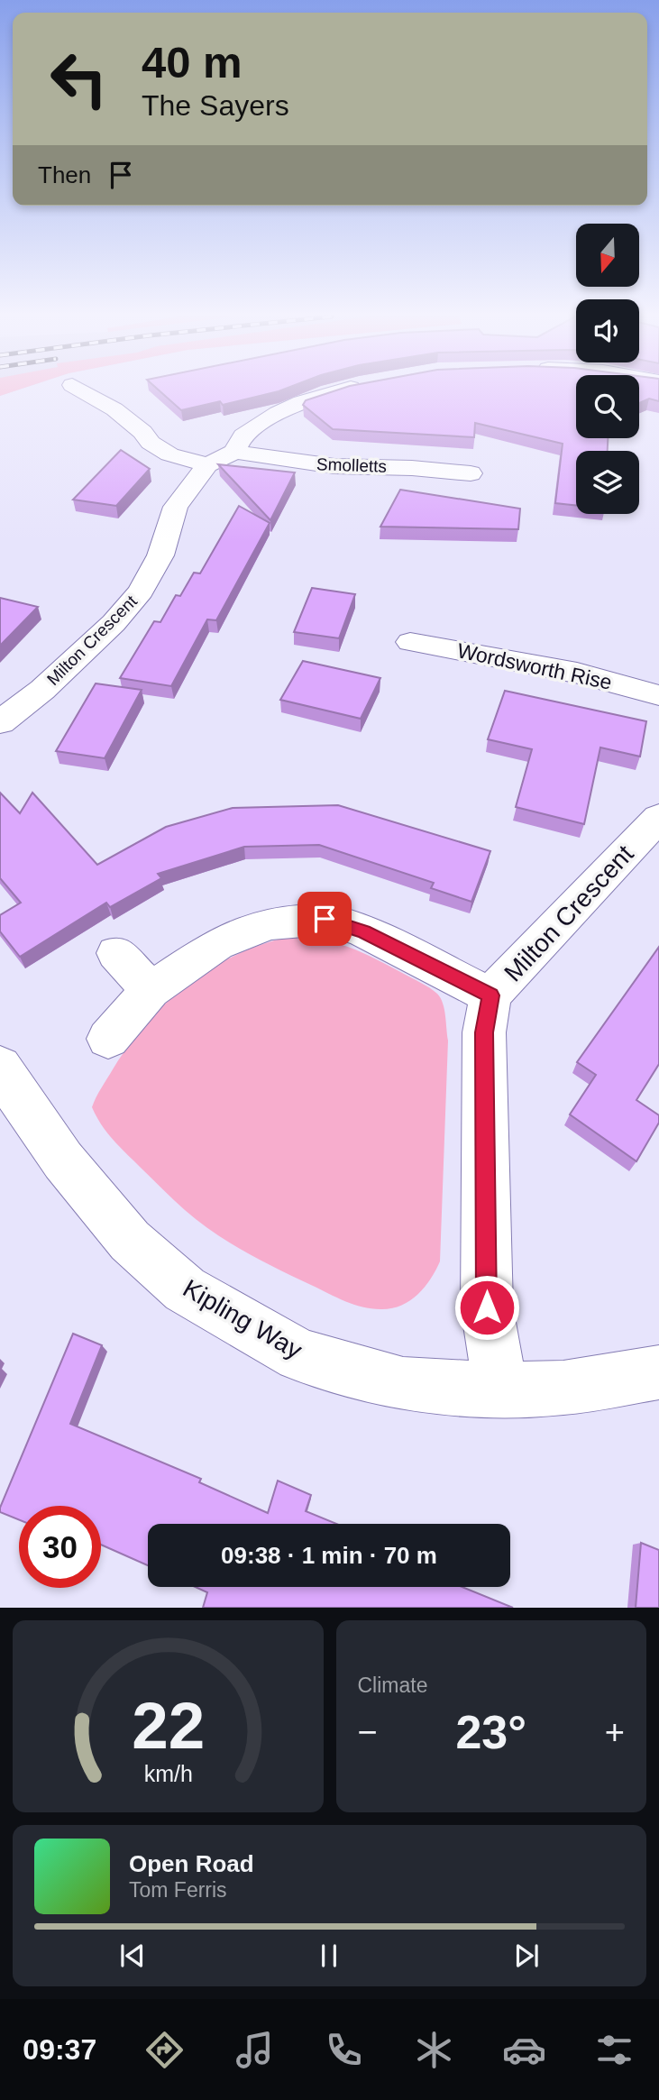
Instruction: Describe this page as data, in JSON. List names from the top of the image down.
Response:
{
  "streets": {
    "street": [
      "Smolletts",
      "Milton Crescent",
      "Wordsworth Rise",
      "Kipling Way"
    ]
  },
  "crossings": [
    ["Smolletts", "Milton Crescent"],
    ["Milton Crescent", "Kipling Way"]
  ],
  "north": "bottom",
  "page": {
    "turn": ["40 m", "The Sayers"],
    "then": "Then",
    "limit": "30",
    "trip": "09:38 · 1 min · 70 m",
    "tile": "Climate",
    "heat": ["−", "23°", "+"],
    "song": ["Open Road", "Tom Ferris"],
    "tabs": "09:37",
    "gauge": ["22", "km/h"]
  }
}
